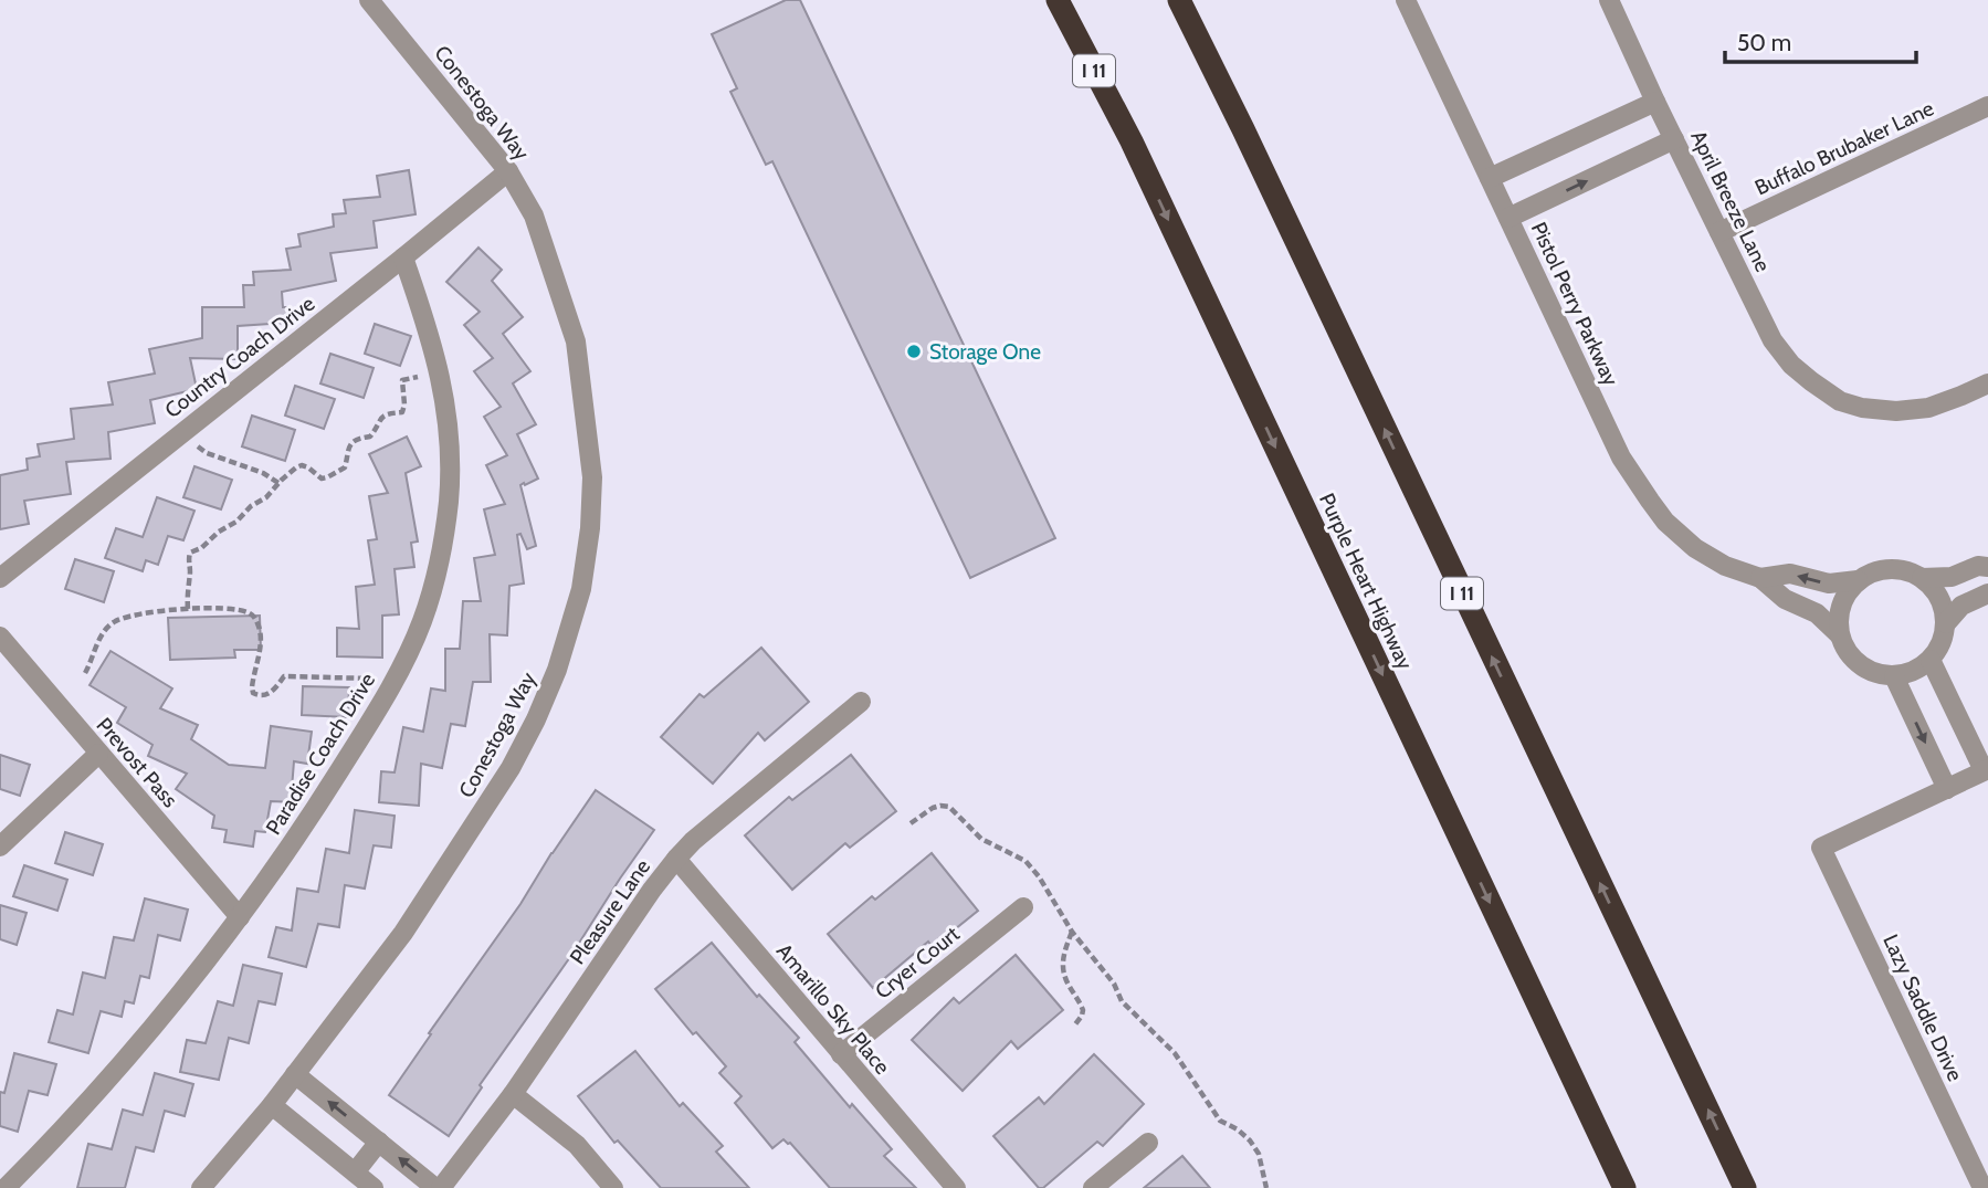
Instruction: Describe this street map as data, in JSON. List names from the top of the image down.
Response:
{
  "streets": {
    "highway": ["I 11", "Purple Heart Highway"],
    "street": [
      "Conestoga Way",
      "Buffalo Brubaker Lane",
      "April Breeze Lane",
      "Pistol Perry Parkway",
      "Country Coach Drive",
      "Paradise Coach Drive",
      "Prevost Pass",
      "Pleasure Lane",
      "Cryer Court",
      "Lazy Saddle Drive",
      "Amarillo Sky Place"
    ]
  },
  "crossings": [
    ["Conestoga Way", "Country Coach Drive"],
    ["Buffalo Brubaker Lane", "April Breeze Lane"],
    ["Country Coach Drive", "Paradise Coach Drive"],
    ["Paradise Coach Drive", "Prevost Pass"],
    ["Pleasure Lane", "Amarillo Sky Place"],
    ["Cryer Court", "Amarillo Sky Place"]
  ],
  "places": ["Storage One"],
  "scale_bar": "50 m"
}
